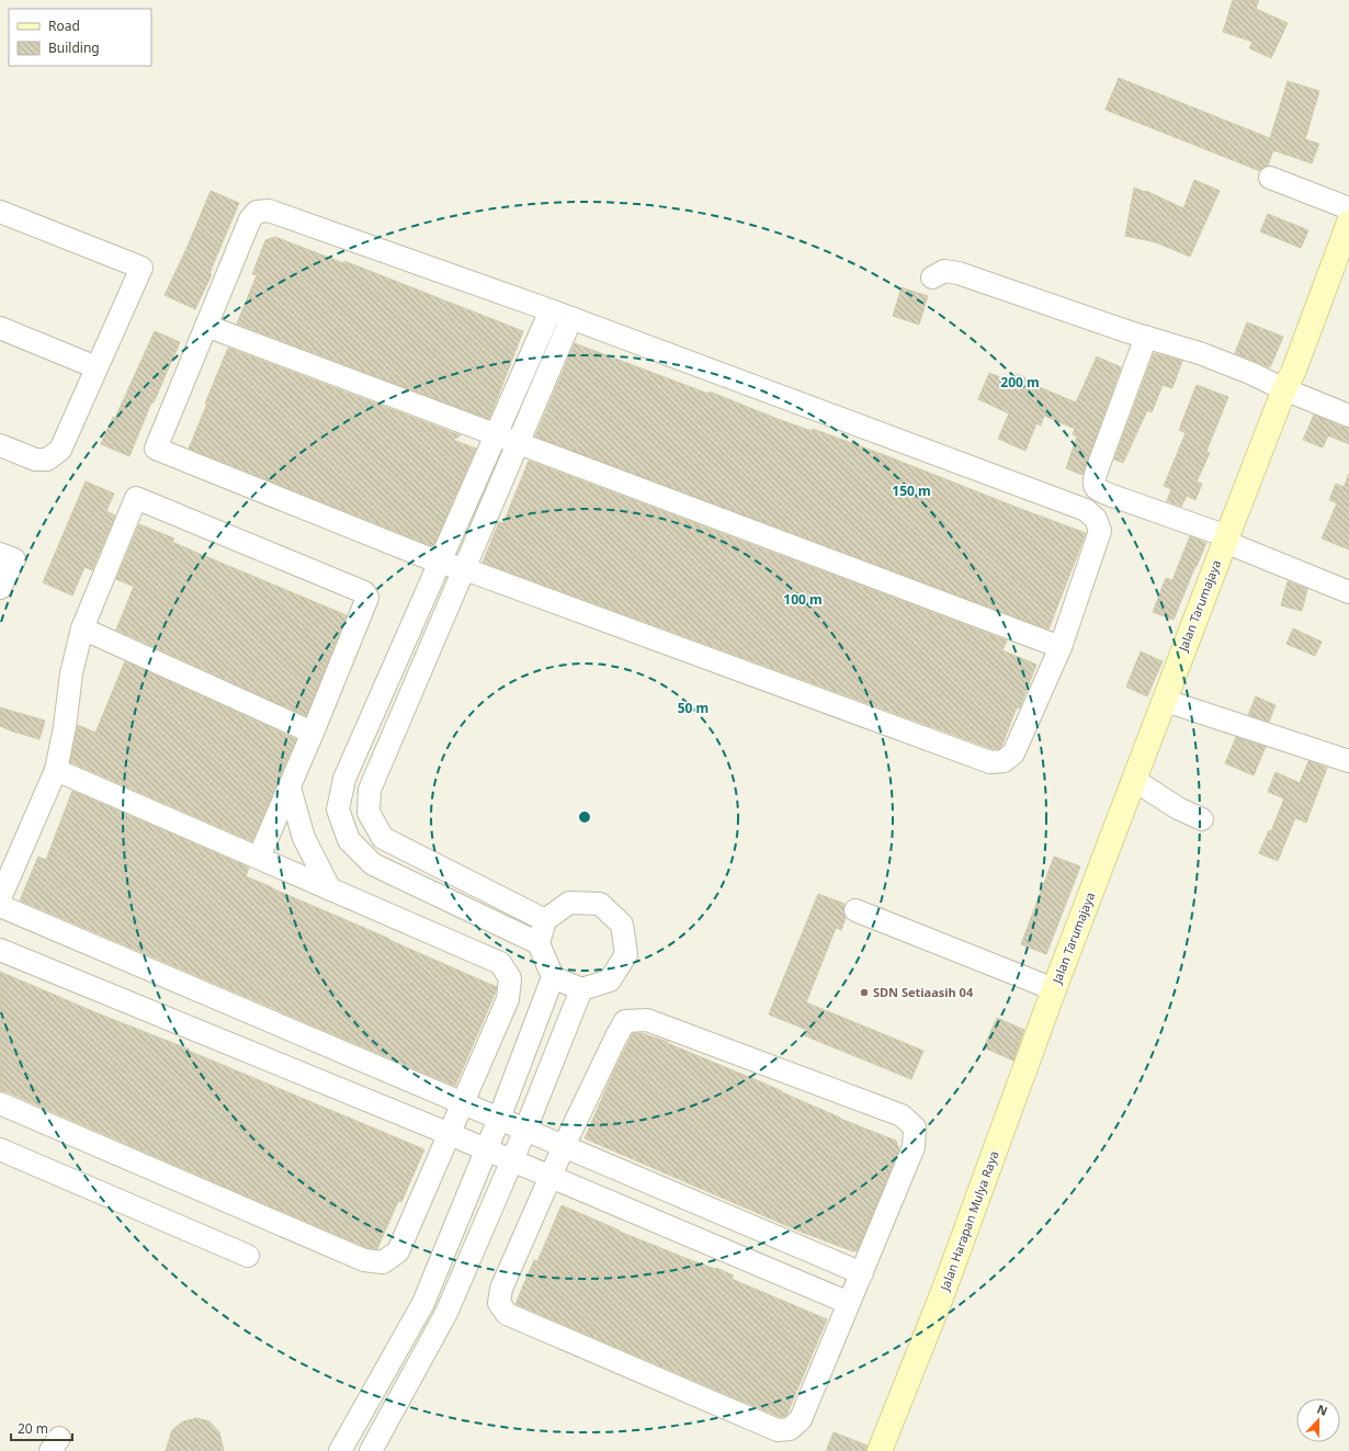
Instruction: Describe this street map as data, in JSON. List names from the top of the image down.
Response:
{
  "streets": {
    "street": ["Jalan Tarumajaya", "Jalan Harapan Mulya Raya"]
  },
  "crossings": [
    ["Jalan Tarumajaya", "Jalan Harapan Mulya Raya"]
  ],
  "places": ["SDN Setiaasih 04"],
  "legend": ["Road", "Building"],
  "scale_bar": "20 m",
  "north": "top",
  "rings": [
    "200 m",
    "150 m",
    "100 m",
    "50 m"
  ]
}
